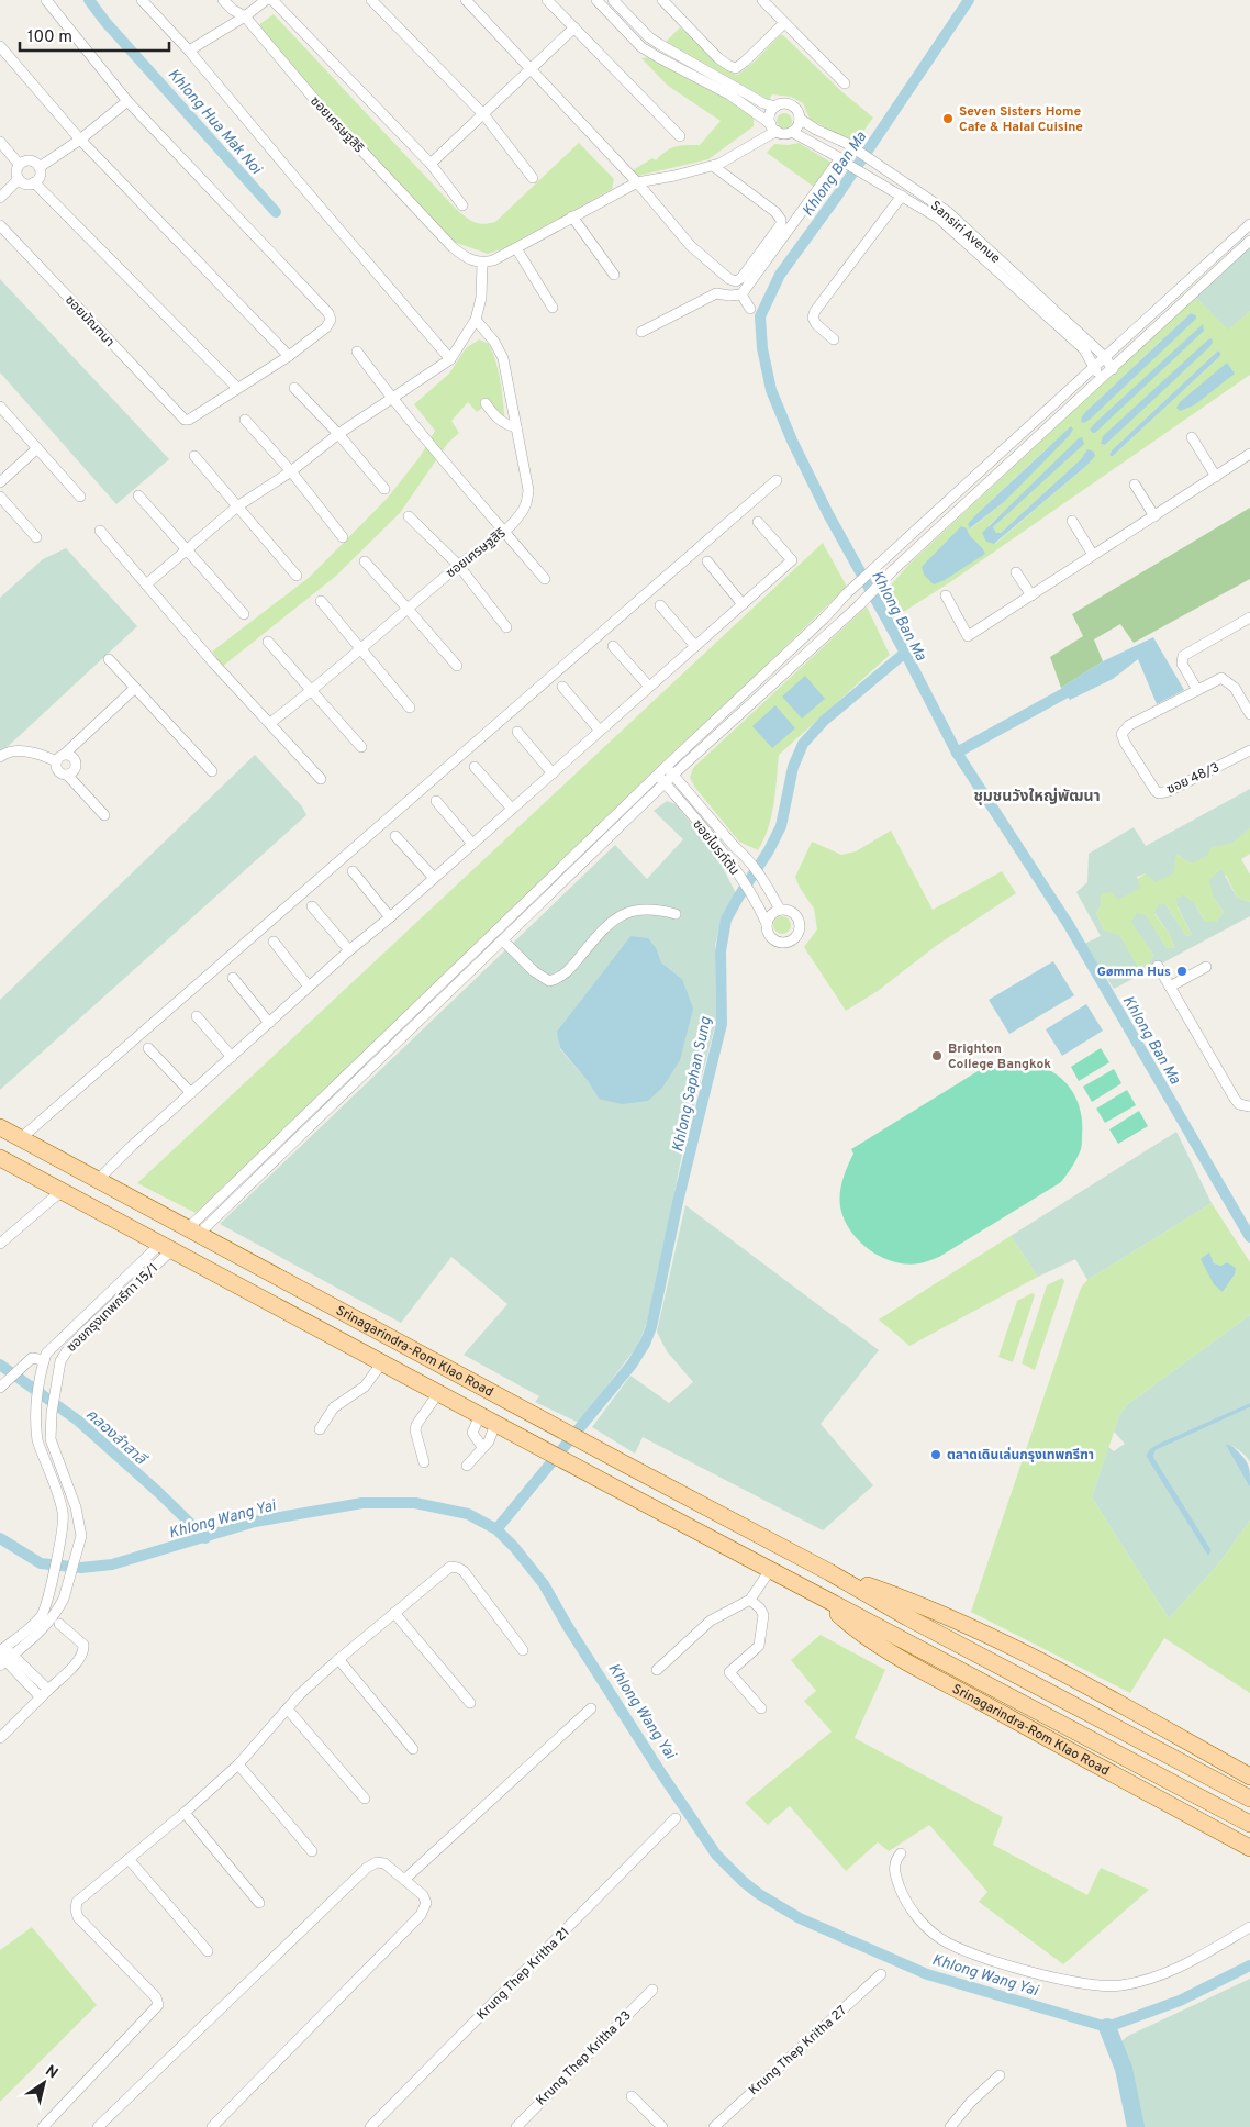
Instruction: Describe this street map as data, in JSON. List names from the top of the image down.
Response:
{
  "streets": {
    "main road": ["Srinagarindra-Rom Klao Road"],
    "street": [
      "ซอยเศรษฐสิริ",
      "Sansiri Avenue",
      "ซอยมัณฑนา",
      "ซอย 48/3",
      "ซอยไบรท์ตัน",
      "ซอยกรุงเทพกรีฑา 15/1",
      "Krung Thep Kritha 21",
      "Krung Thep Kritha 27",
      "Krung Thep Kritha 23"
    ]
  },
  "crossings": [
    ["ซอยกรุงเทพกรีฑา 15/1", "Srinagarindra-Rom Klao Road"]
  ],
  "districts": ["ชุมชนวังใหญ่พัฒนา"],
  "water": [
    "Khlong Hua Mak Noi",
    "Khlong Ban Ma",
    "Khlong Saphan Sung",
    "คลองลำสาลี",
    "Khlong Wang Yai"
  ],
  "places": [
    "Seven Sisters Home Cafe & Halal Cuisine",
    "Gømma Hus",
    "Brighton College Bangkok",
    "ตลาดเดินเล่นกรุงเทพกรีฑา"
  ],
  "scale_bar": "100 m",
  "north": "top right"
}
